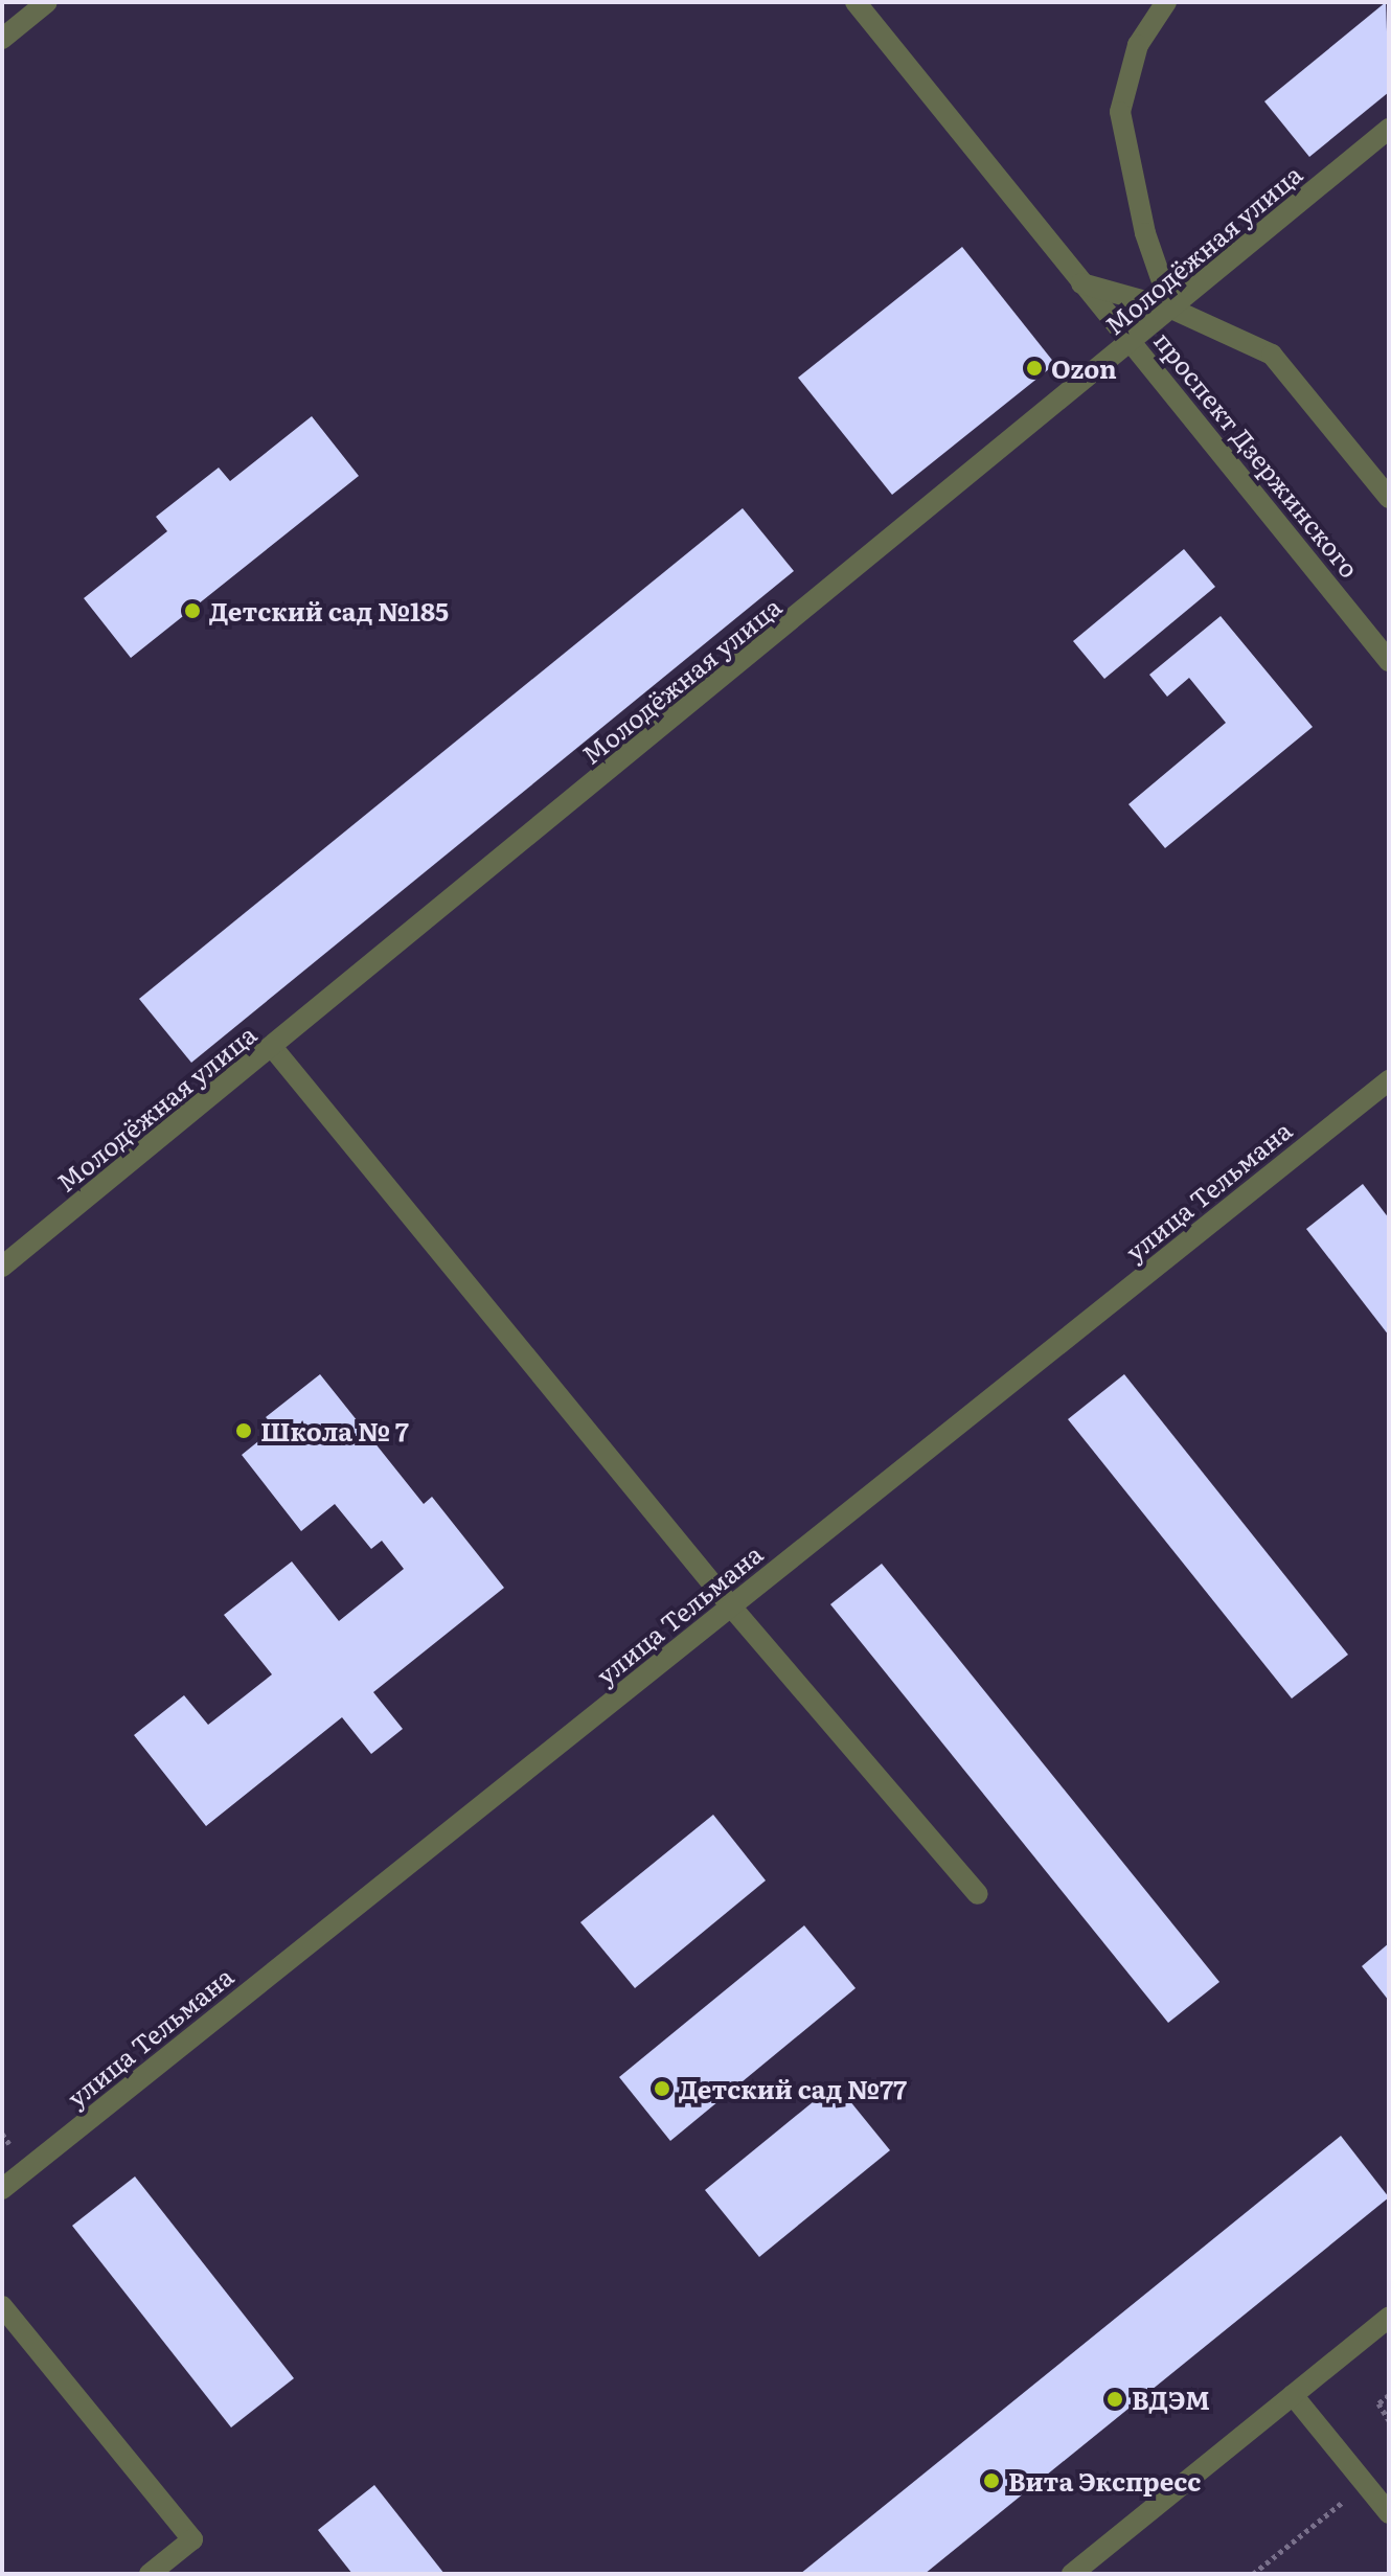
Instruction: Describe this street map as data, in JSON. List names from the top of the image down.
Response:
{
  "streets": {
    "street": ["Молодёжная улица", "проспект Дзержинского", "улица Тельмана"]
  },
  "crossings": [
    ["Молодёжная улица", "проспект Дзержинского"]
  ],
  "places": [
    "Ozon",
    "Детский сад №185",
    "Школа № 7",
    "Детский сад №77",
    "ВДЭМ",
    "Вита Экспресс"
  ]
}
